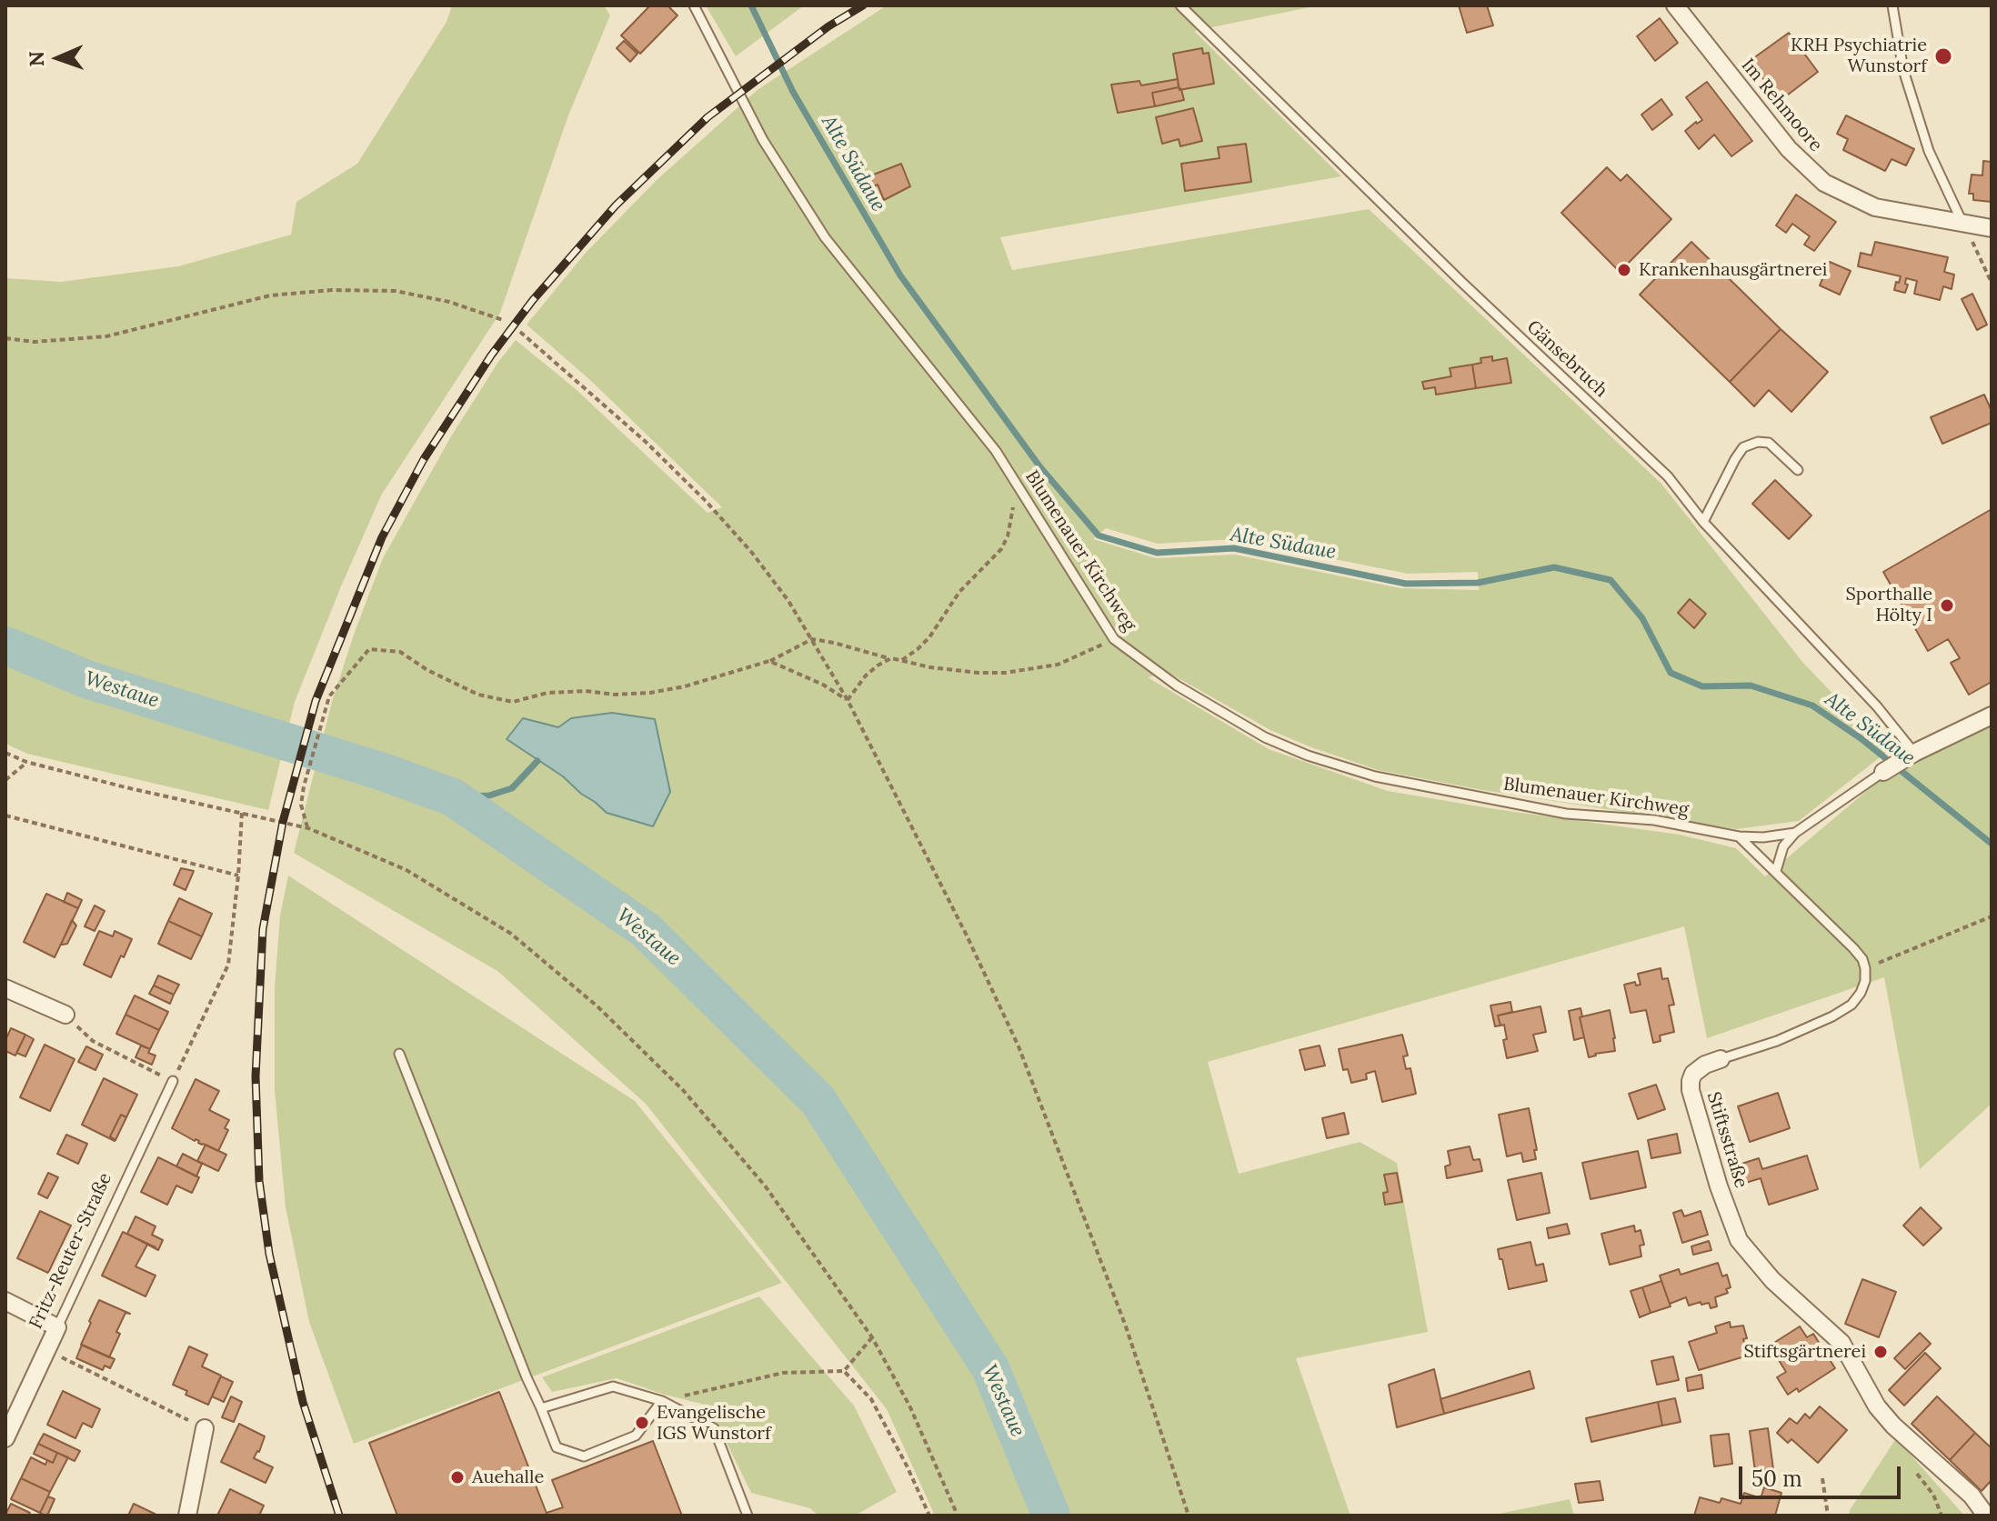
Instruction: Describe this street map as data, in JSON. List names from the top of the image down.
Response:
{
  "streets": {
    "street": ["Im Rehmoore", "Stiftsstraße", "Fritz-Reuter-Straße"],
    "lane": ["Gänsebruch", "Blumenauer Kirchweg"]
  },
  "water": ["Alte Südaue", "Westaue"],
  "places": [
    "KRH Psychiatrie Wunstorf",
    "Krankenhausgärtnerei",
    "Sporthalle Hölty I",
    "Stiftsgärtnerei",
    "Evangelische IGS Wunstorf",
    "Auehalle"
  ],
  "scale_bar": "50 m",
  "north": "left"
}
